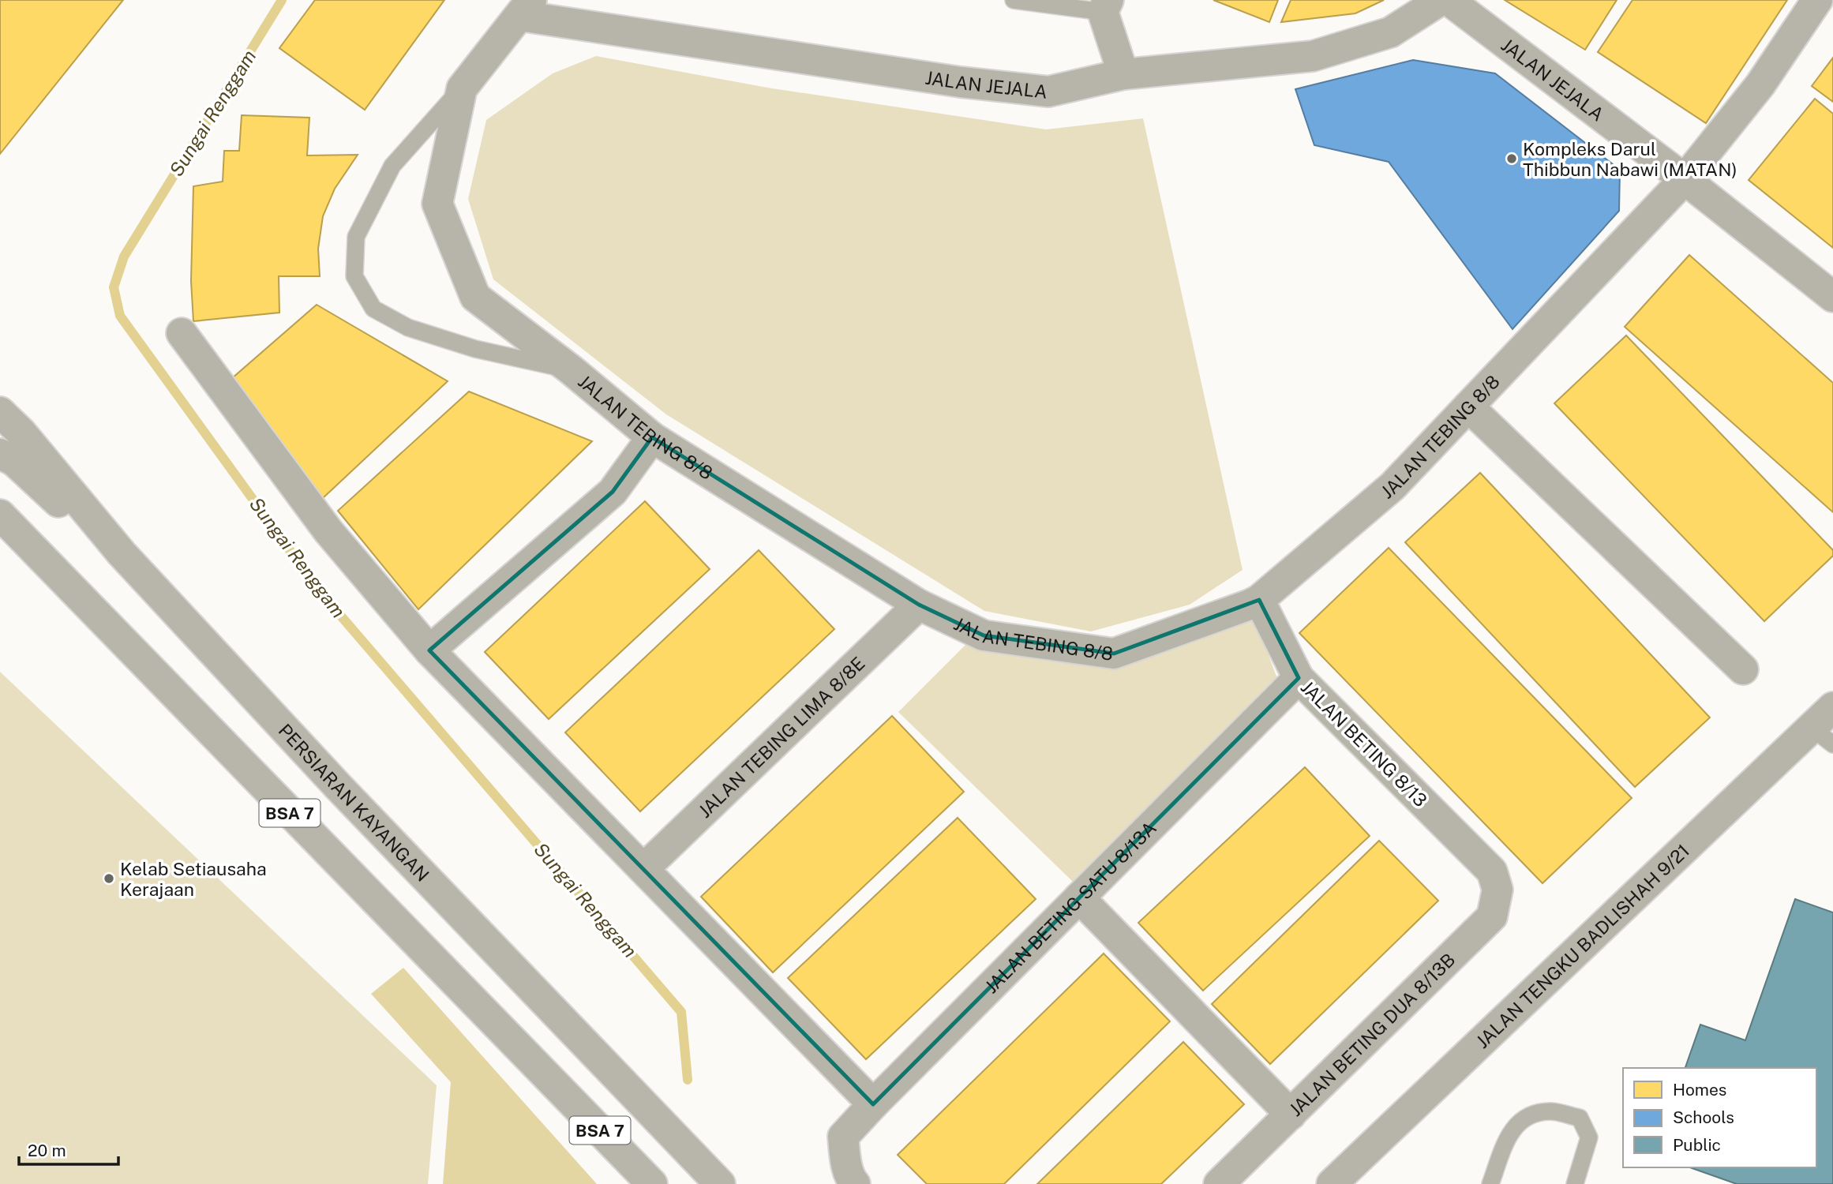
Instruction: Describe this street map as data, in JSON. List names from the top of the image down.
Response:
{
  "streets": {
    "main road": ["PERSIARAN KAYANGAN", "BSA 7"],
    "street": [
      "JALAN JEJALA",
      "JALAN TEBING 8/8",
      "JALAN TEBING LIMA 8/8E",
      "JALAN BETING 8/13",
      "JALAN BETING SATU 8/13A",
      "JALAN TENGKU BADLISHAH 9/21",
      "JALAN BETING DUA 8/13B"
    ]
  },
  "crossings": [
    ["JALAN JEJALA", "JALAN TEBING 8/8"],
    ["JALAN TEBING 8/8", "JALAN TEBING LIMA 8/8E"],
    ["JALAN TEBING 8/8", "JALAN BETING 8/13"],
    ["JALAN BETING 8/13", "JALAN BETING SATU 8/13A"],
    ["JALAN BETING 8/13", "JALAN BETING DUA 8/13B"],
    ["PERSIARAN KAYANGAN", "BSA 7"]
  ],
  "water": ["Sungai Renggam"],
  "places": ["Kompleks Darul Thibbun Nabawi (MATAN)", "Kelab Setiausaha Kerajaan"],
  "legend": ["Homes", "Schools", "Public"],
  "scale_bar": "20 m"
}
